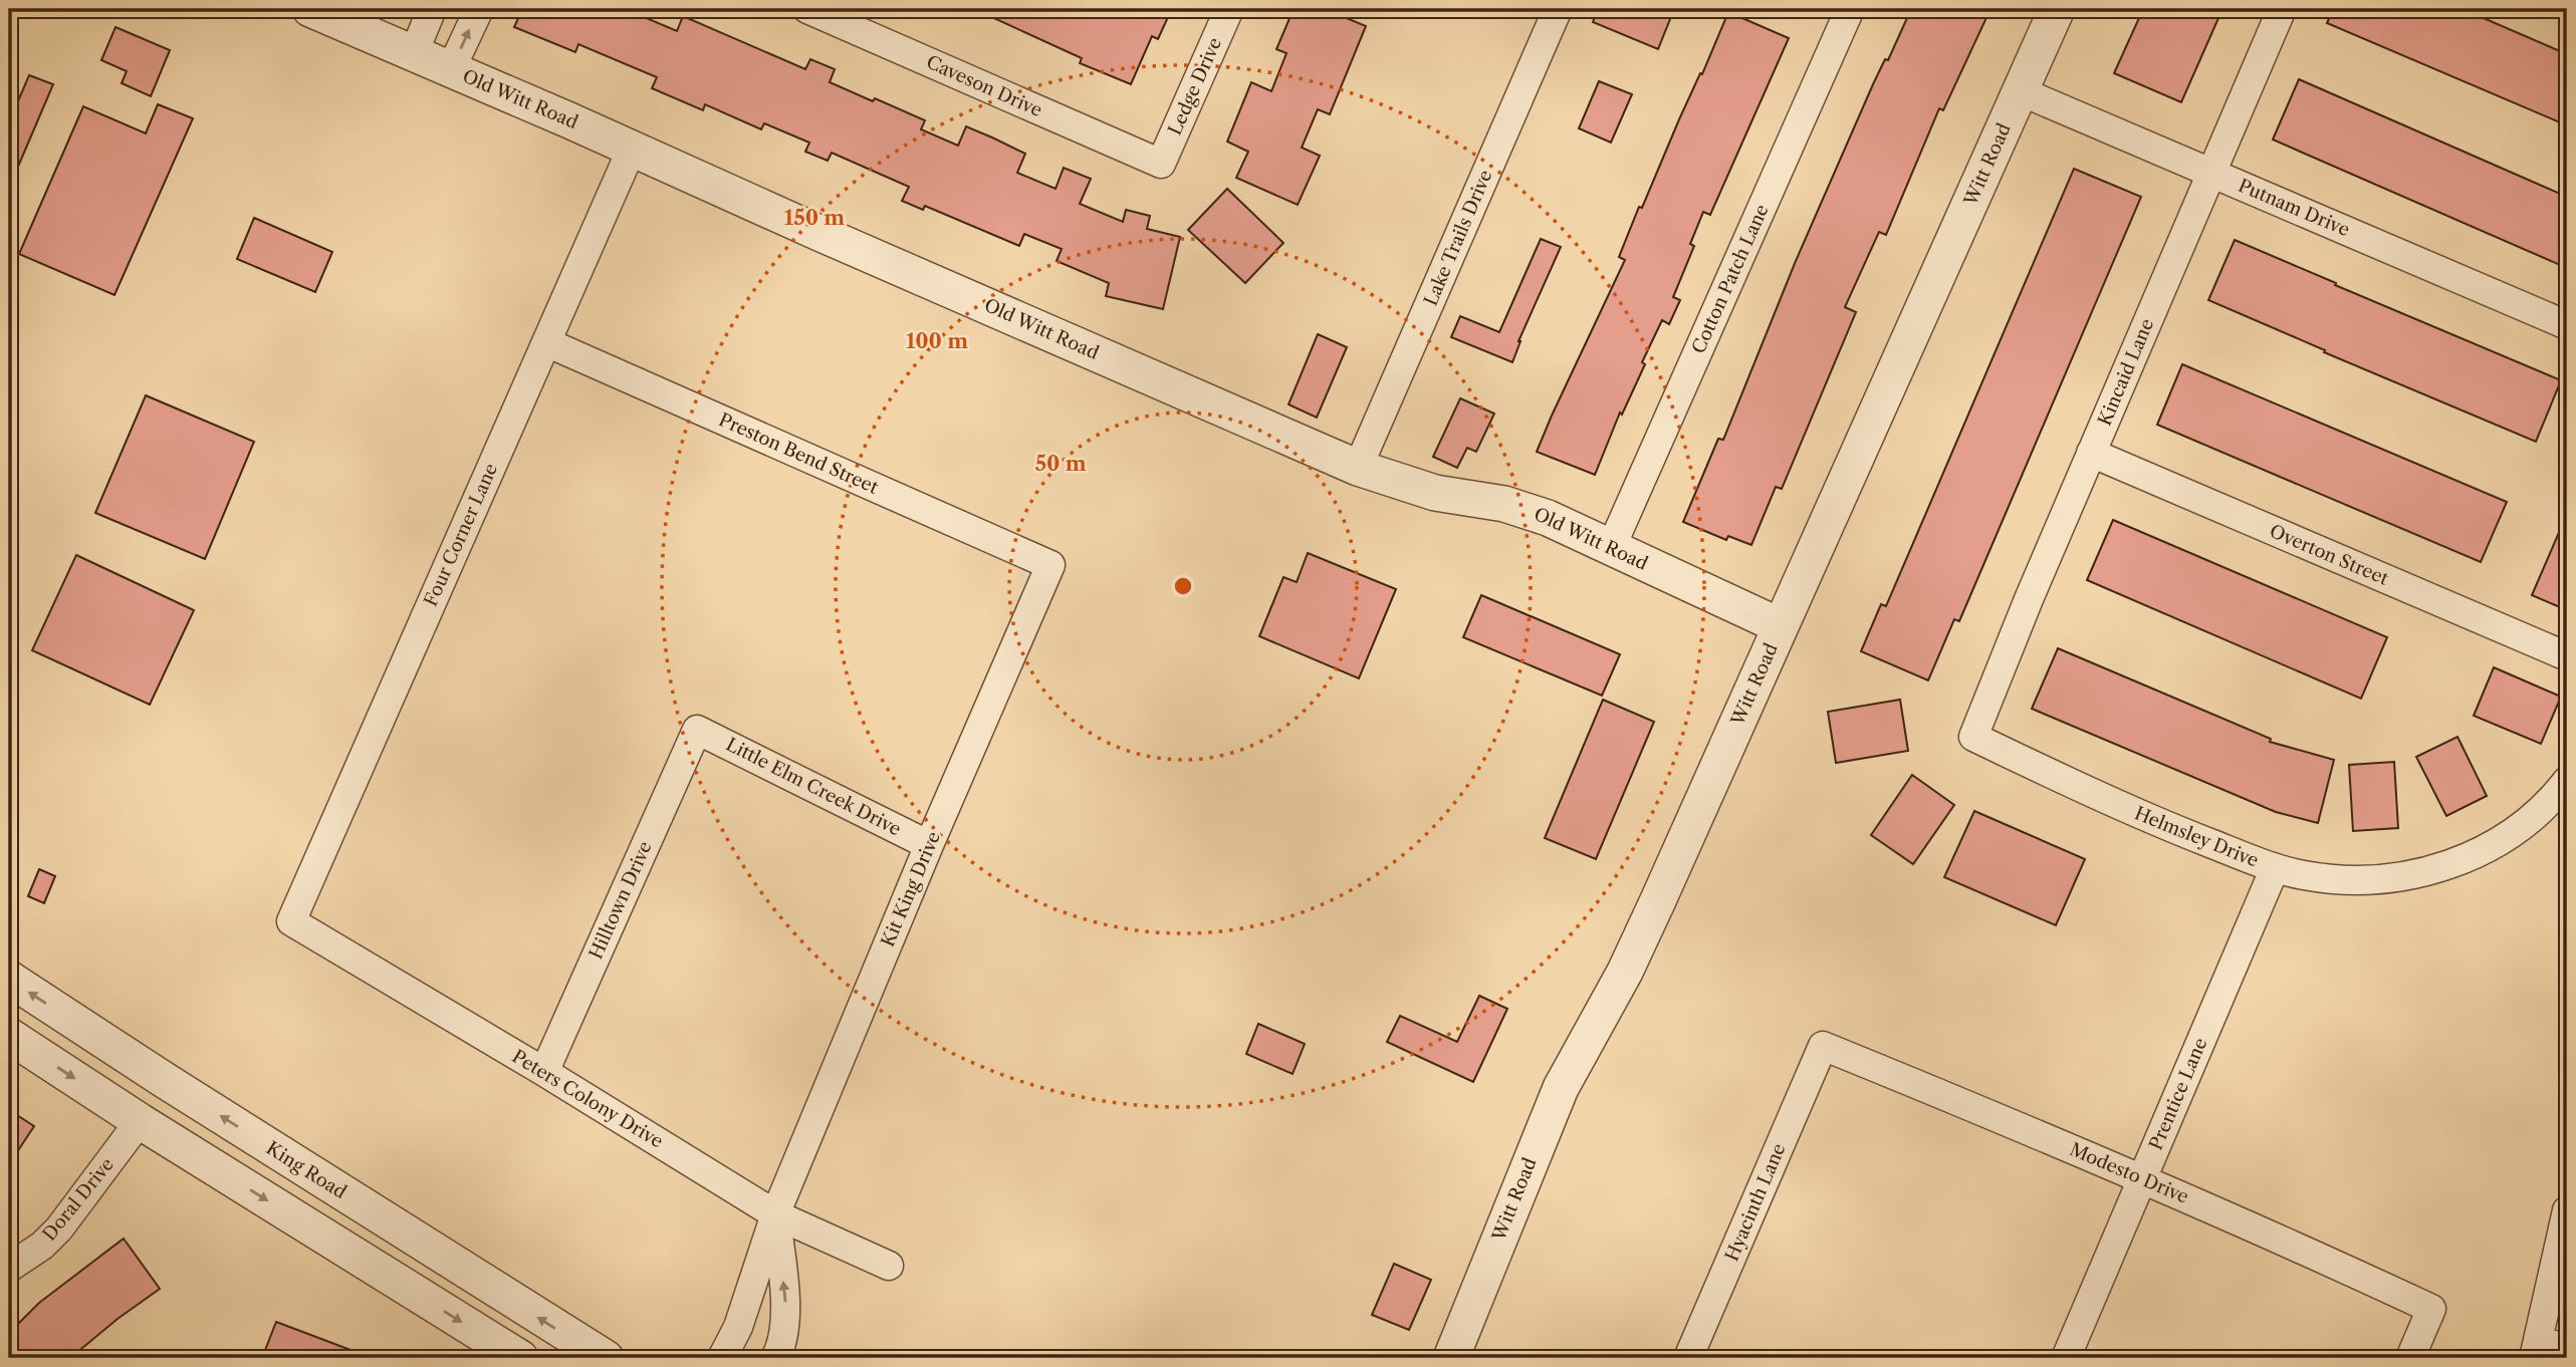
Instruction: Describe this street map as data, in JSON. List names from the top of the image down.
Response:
{
  "streets": {
    "street": [
      "Caveson Drive",
      "Ledge Drive",
      "Old Witt Road",
      "Witt Road",
      "Putnam Drive",
      "Lake Trails Drive",
      "Cotton Patch Lane",
      "Kincaid Lane",
      "Preston Bend Street",
      "Four Corner Lane",
      "Overton Street",
      "Little Elm Creek Drive",
      "Helmsley Drive",
      "Kit King Drive",
      "Hilltown Drive",
      "Prentice Lane",
      "Peters Colony Drive",
      "King Road",
      "Modesto Drive",
      "Doral Drive",
      "Hyacinth Lane"
    ]
  },
  "crossings": [
    ["Caveson Drive", "Ledge Drive"],
    ["Old Witt Road", "Witt Road"],
    ["Old Witt Road", "Lake Trails Drive"],
    ["Old Witt Road", "Cotton Patch Lane"],
    ["Old Witt Road", "Four Corner Lane"],
    ["Witt Road", "Putnam Drive"],
    ["Putnam Drive", "Kincaid Lane"],
    ["Kincaid Lane", "Overton Street"],
    ["Kincaid Lane", "Helmsley Drive"],
    ["Preston Bend Street", "Four Corner Lane"],
    ["Preston Bend Street", "Kit King Drive"],
    ["Four Corner Lane", "Peters Colony Drive"],
    ["Little Elm Creek Drive", "Kit King Drive"],
    ["Little Elm Creek Drive", "Hilltown Drive"],
    ["Helmsley Drive", "Prentice Lane"],
    ["Kit King Drive", "Peters Colony Drive"],
    ["Hilltown Drive", "Peters Colony Drive"],
    ["Prentice Lane", "Modesto Drive"],
    ["Modesto Drive", "Hyacinth Lane"]
  ],
  "rings": ["150 m", "100 m", "50 m"]
}
